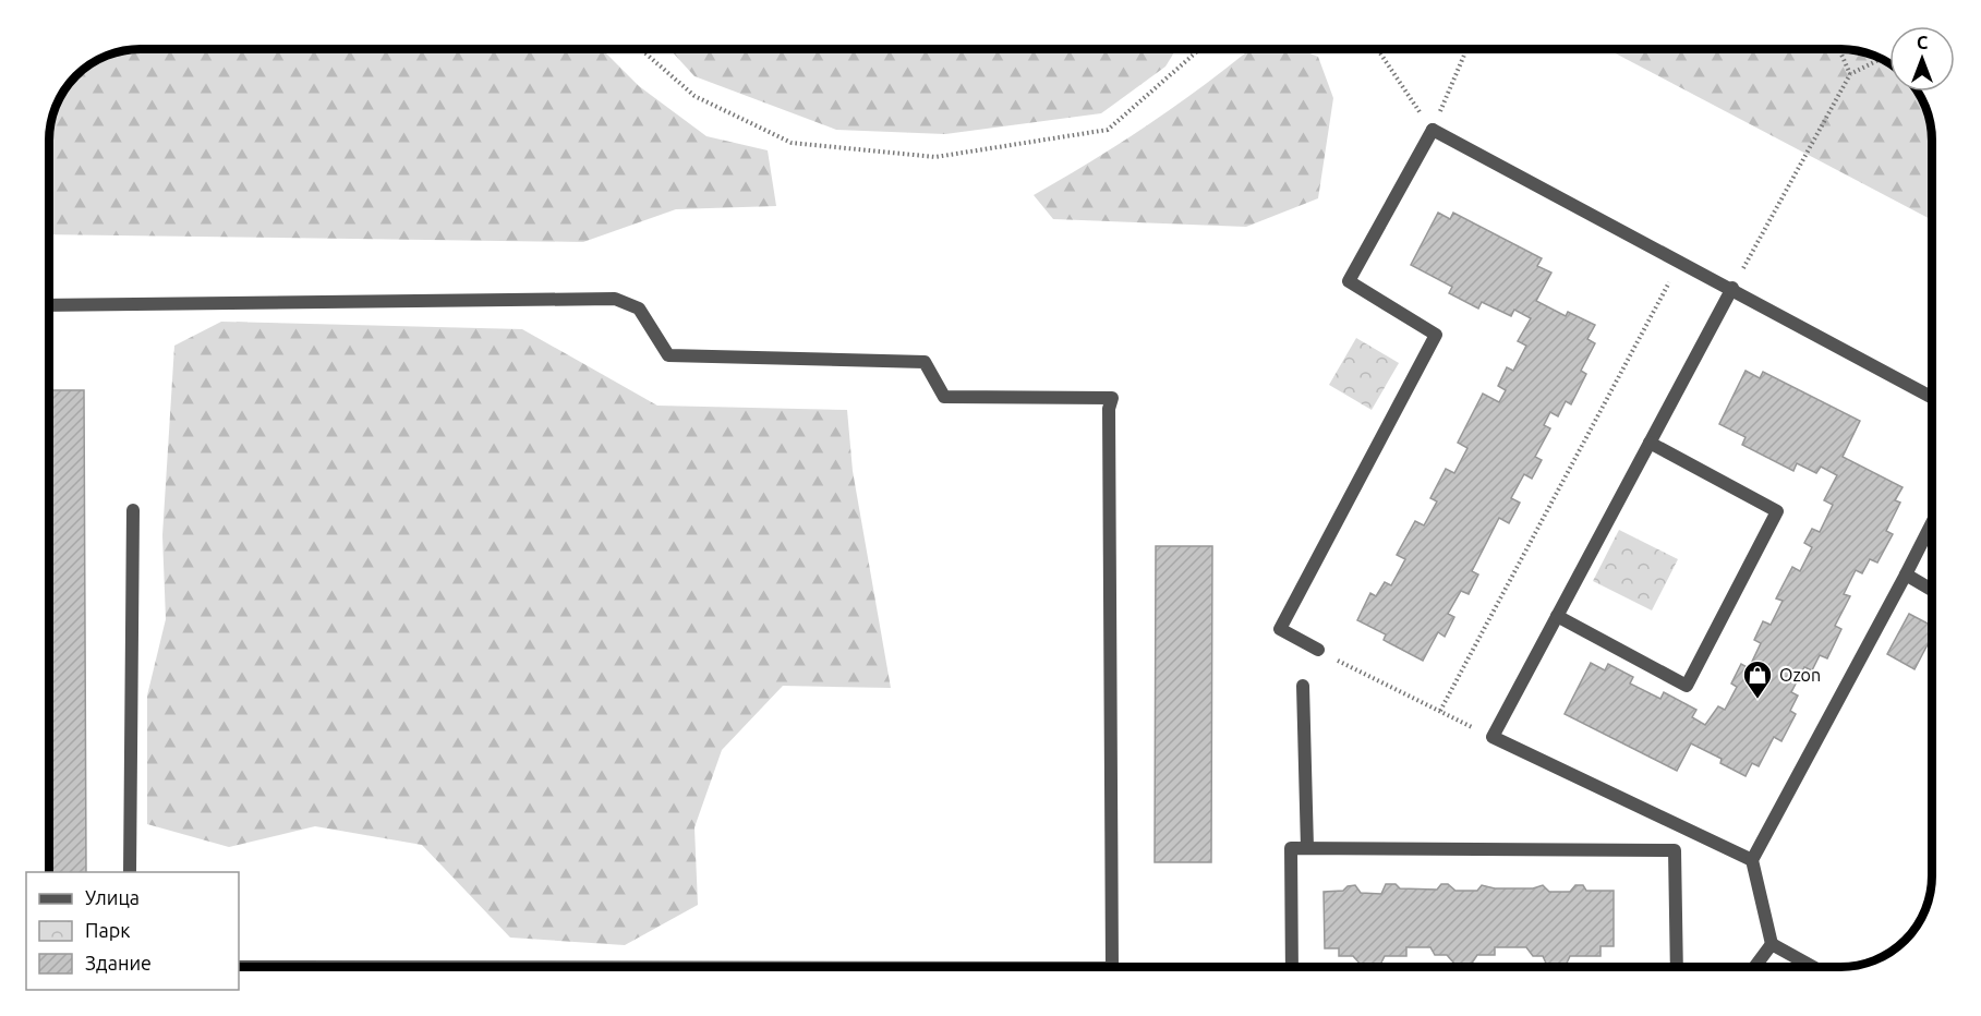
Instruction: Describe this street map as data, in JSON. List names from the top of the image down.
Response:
{
  "places": {
    "shop": ["Ozon"]
  },
  "legend": ["Улица", "Парк", "Здание"],
  "north": "top"
}
